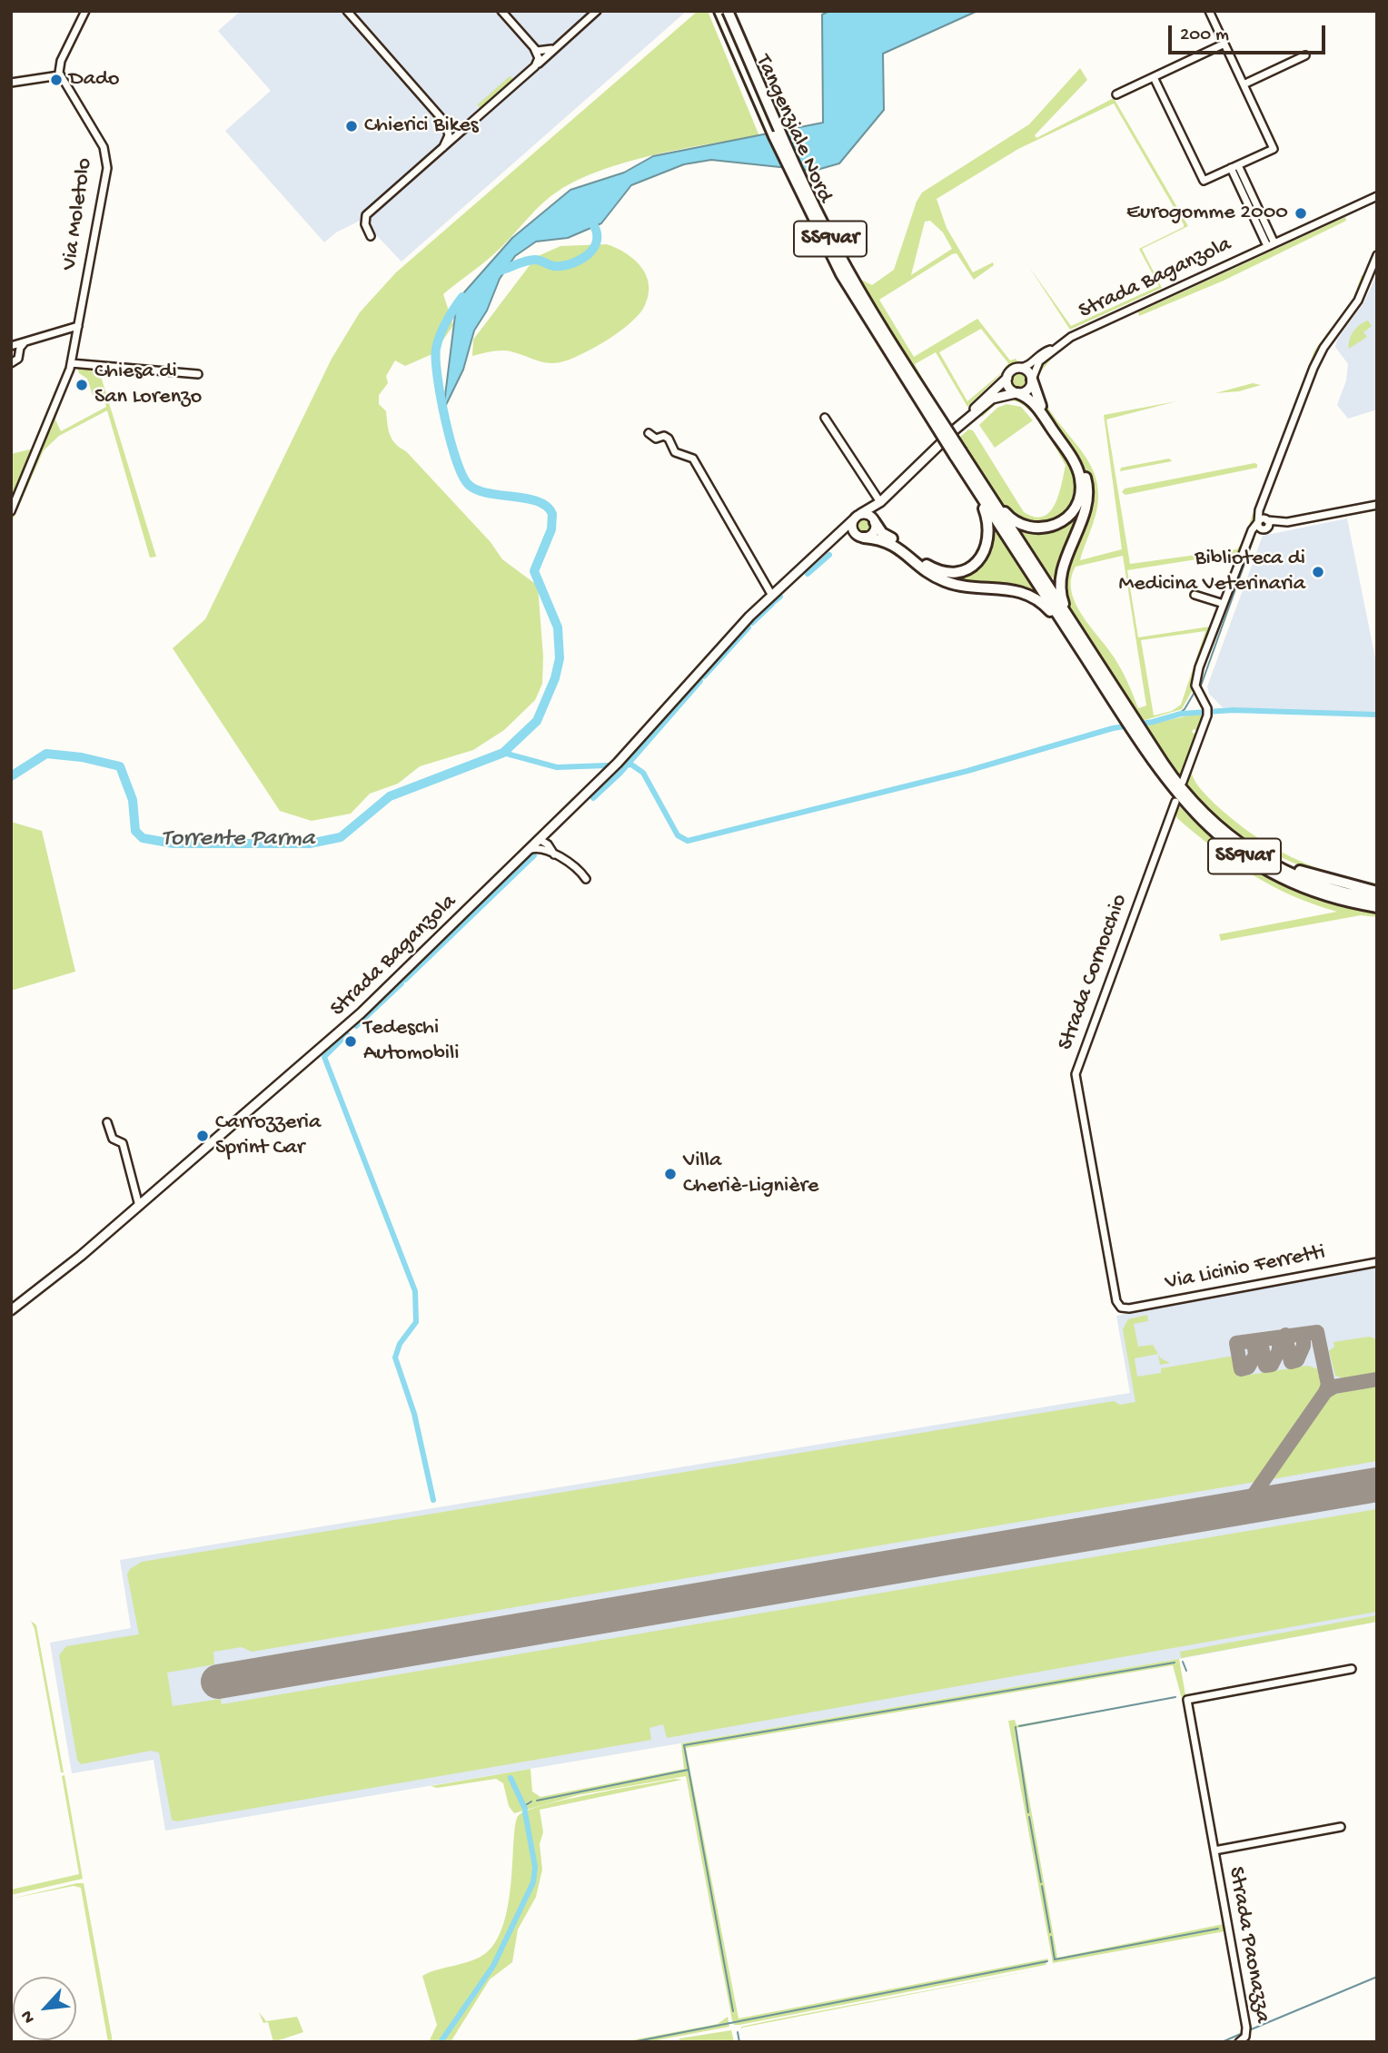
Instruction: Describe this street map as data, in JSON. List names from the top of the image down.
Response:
{
  "streets": {
    "highway": ["Tangenziale Nord", "SS9var"],
    "main road": ["Strada Baganzola"],
    "street": [
      "Via Moletolo",
      "Strada Cornocchio",
      "Via Licinio Ferretti",
      "Strada Paonazza"
    ]
  },
  "crossings": [
    ["Tangenziale Nord", "SS9var"],
    ["Strada Cornocchio", "Via Licinio Ferretti"]
  ],
  "water": ["Torrente Parma"],
  "places": [
    "Dado",
    "Chierici Bikes",
    "Eurogomme 2000",
    "Chiesa di San Lorenzo",
    "Biblioteca di Medicina Veterinaria",
    "Tedeschi Automobili",
    "Carrozzeria Sprint Car",
    "Villa Cheriè-Lignière"
  ],
  "scale_bar": "200 m",
  "north": "bottom left"
}
